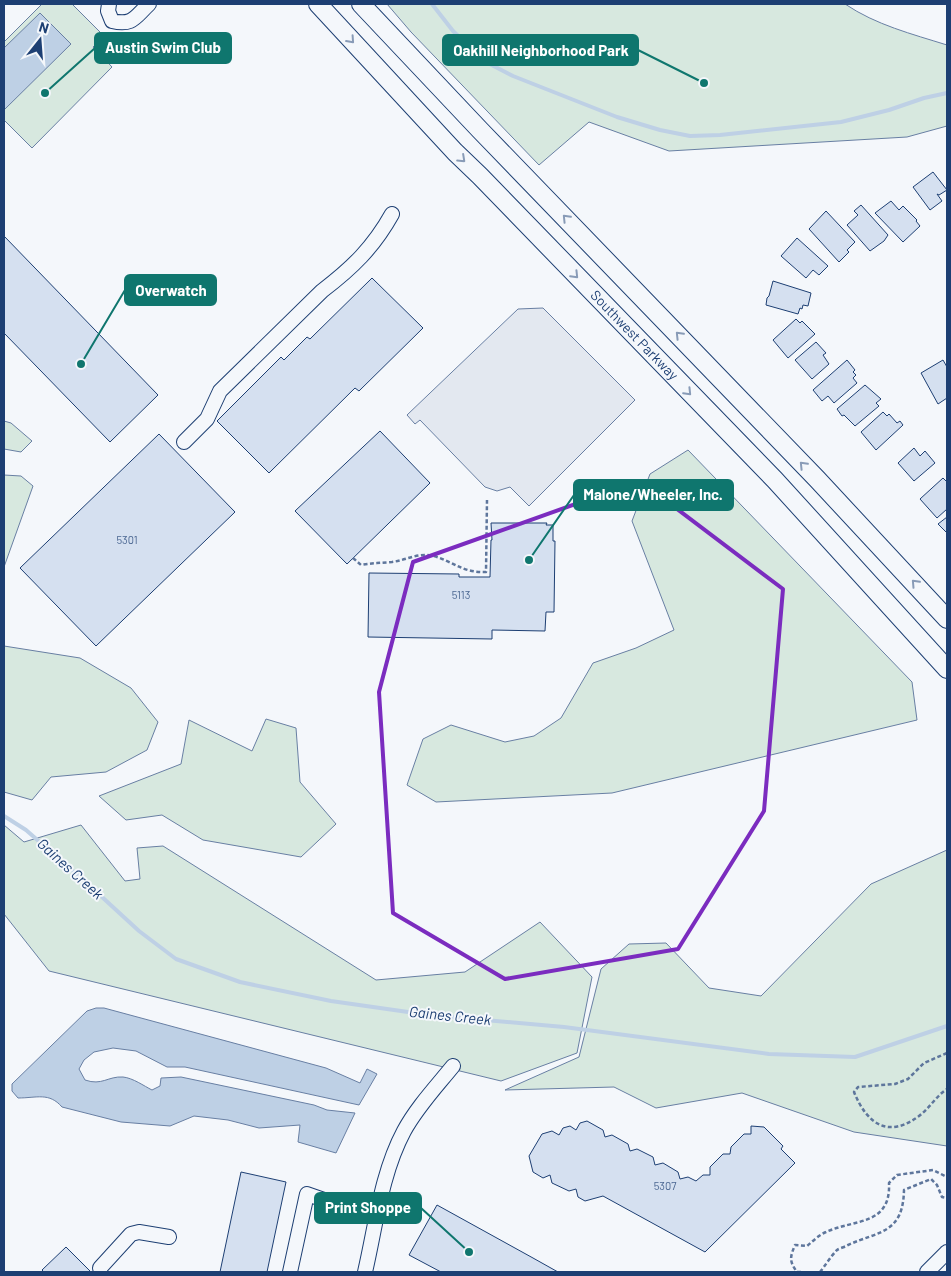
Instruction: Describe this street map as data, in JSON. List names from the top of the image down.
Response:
{
  "streets": {
    "main road": ["Southwest Parkway"]
  },
  "water": ["Gaines Creek"],
  "places": [
    "Oakhill Neighborhood Park",
    "Austin Swim Club",
    "Overwatch",
    "Malone/Wheeler, Inc.",
    "Print Shoppe"
  ],
  "house_numbers": ["5301", "5113", "5307"],
  "north": "top"
}
